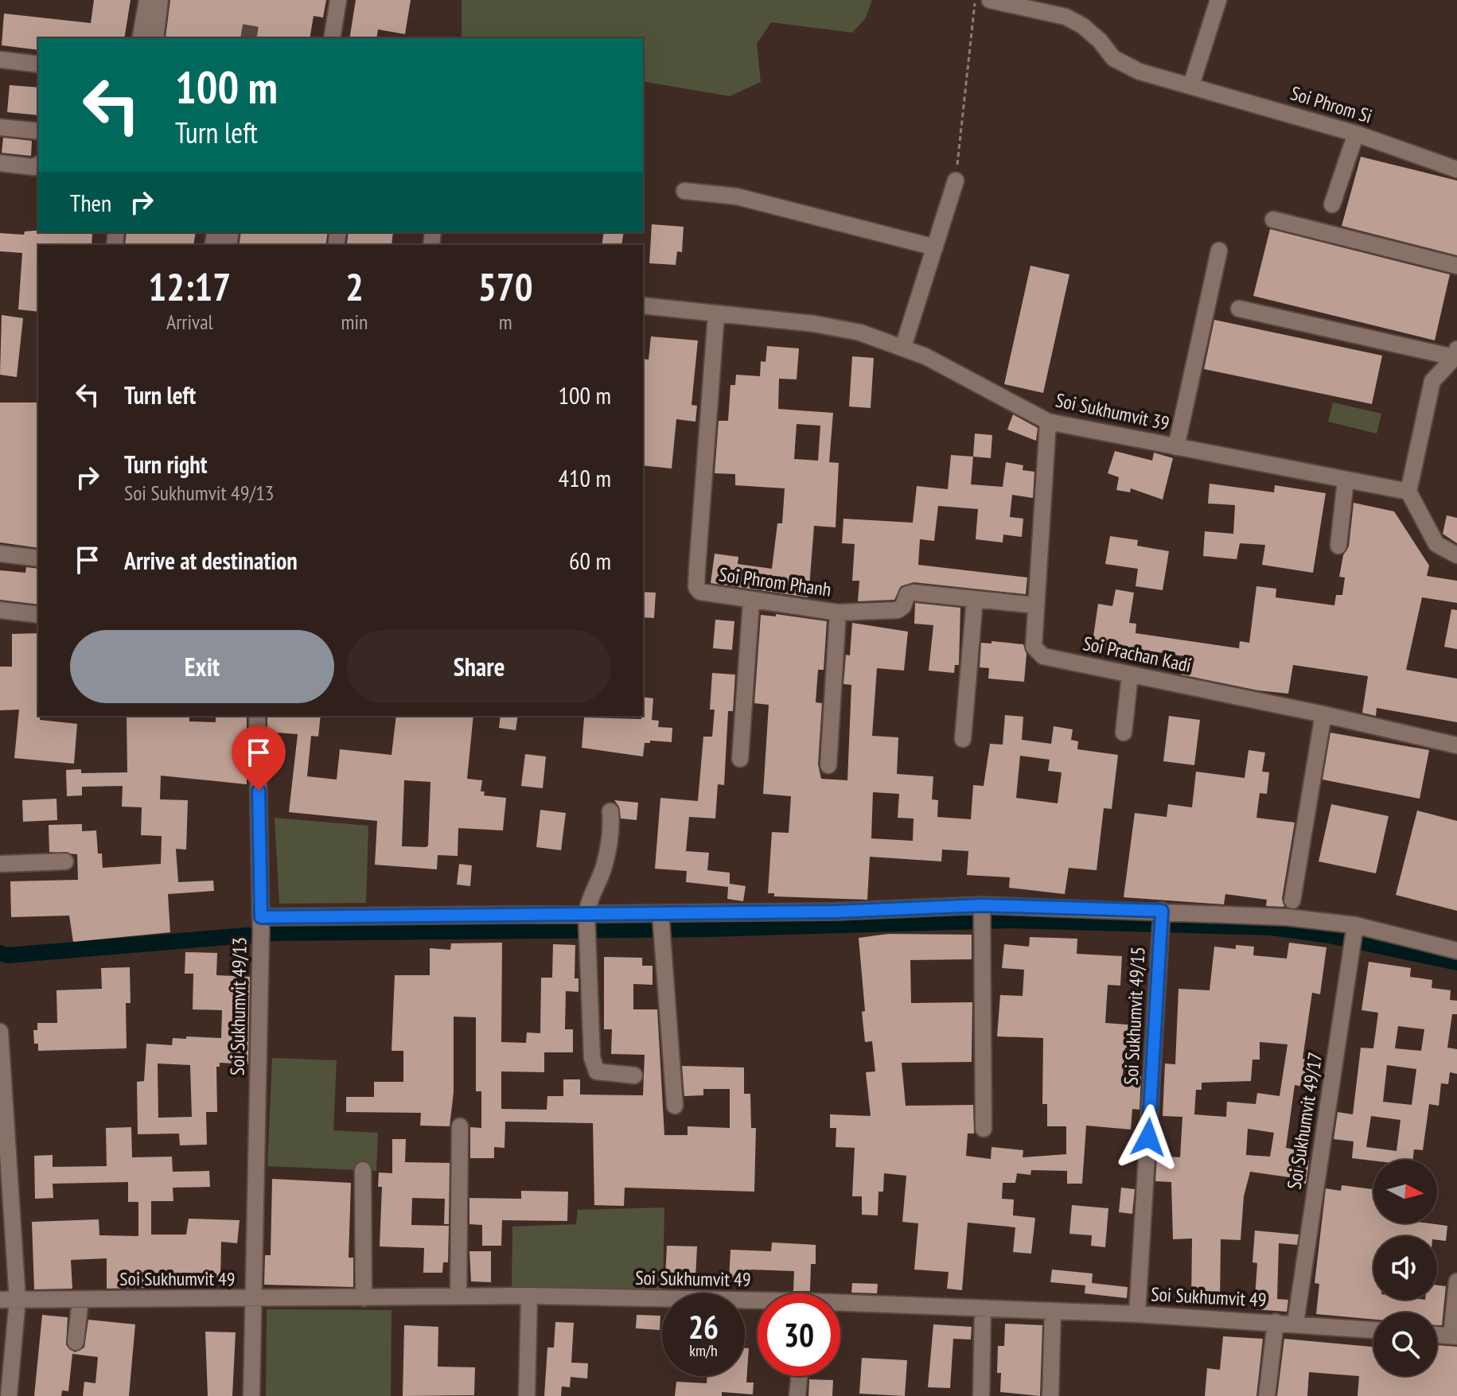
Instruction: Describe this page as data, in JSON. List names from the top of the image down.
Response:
{
  "streets": {
    "street": [
      "Soi Phrom Si",
      "Soi Sukhumvit 39",
      "Soi Phrom Phanh",
      "Soi Prachan Kadi",
      "Soi Sukhumvit 49/13",
      "Soi Sukhumvit 49/15",
      "Soi Sukhumvit 49/17",
      "Soi Sukhumvit 49"
    ]
  },
  "crossings": [
    ["Soi Sukhumvit 39", "Soi Phrom Phanh"],
    ["Soi Sukhumvit 39", "Soi Prachan Kadi"],
    ["Soi Phrom Phanh", "Soi Prachan Kadi"],
    ["Soi Sukhumvit 49/13", "Soi Sukhumvit 49"],
    ["Soi Sukhumvit 49/15", "Soi Sukhumvit 49"],
    ["Soi Sukhumvit 49/17", "Soi Sukhumvit 49"]
  ],
  "north": "right",
  "page": {
    "turn": ["100 m", "Turn left"],
    "then": "Then",
    "eta": [
      "12:17",
      "Arrival",
      "2",
      "min",
      "570",
      "m"
    ],
    "list": [
      {
        "name": "Turn left",
        "value": "100 m"
      },
      {
        "name": "Turn right",
        "note": "Soi Sukhumvit 49/13",
        "value": "410 m"
      },
      {
        "name": "Arrive at destination",
        "value": "60 m"
      }
    ],
    "buttons": ["Exit", "Share"],
    "speed": "26 km/h",
    "limit": "30"
  }
}
